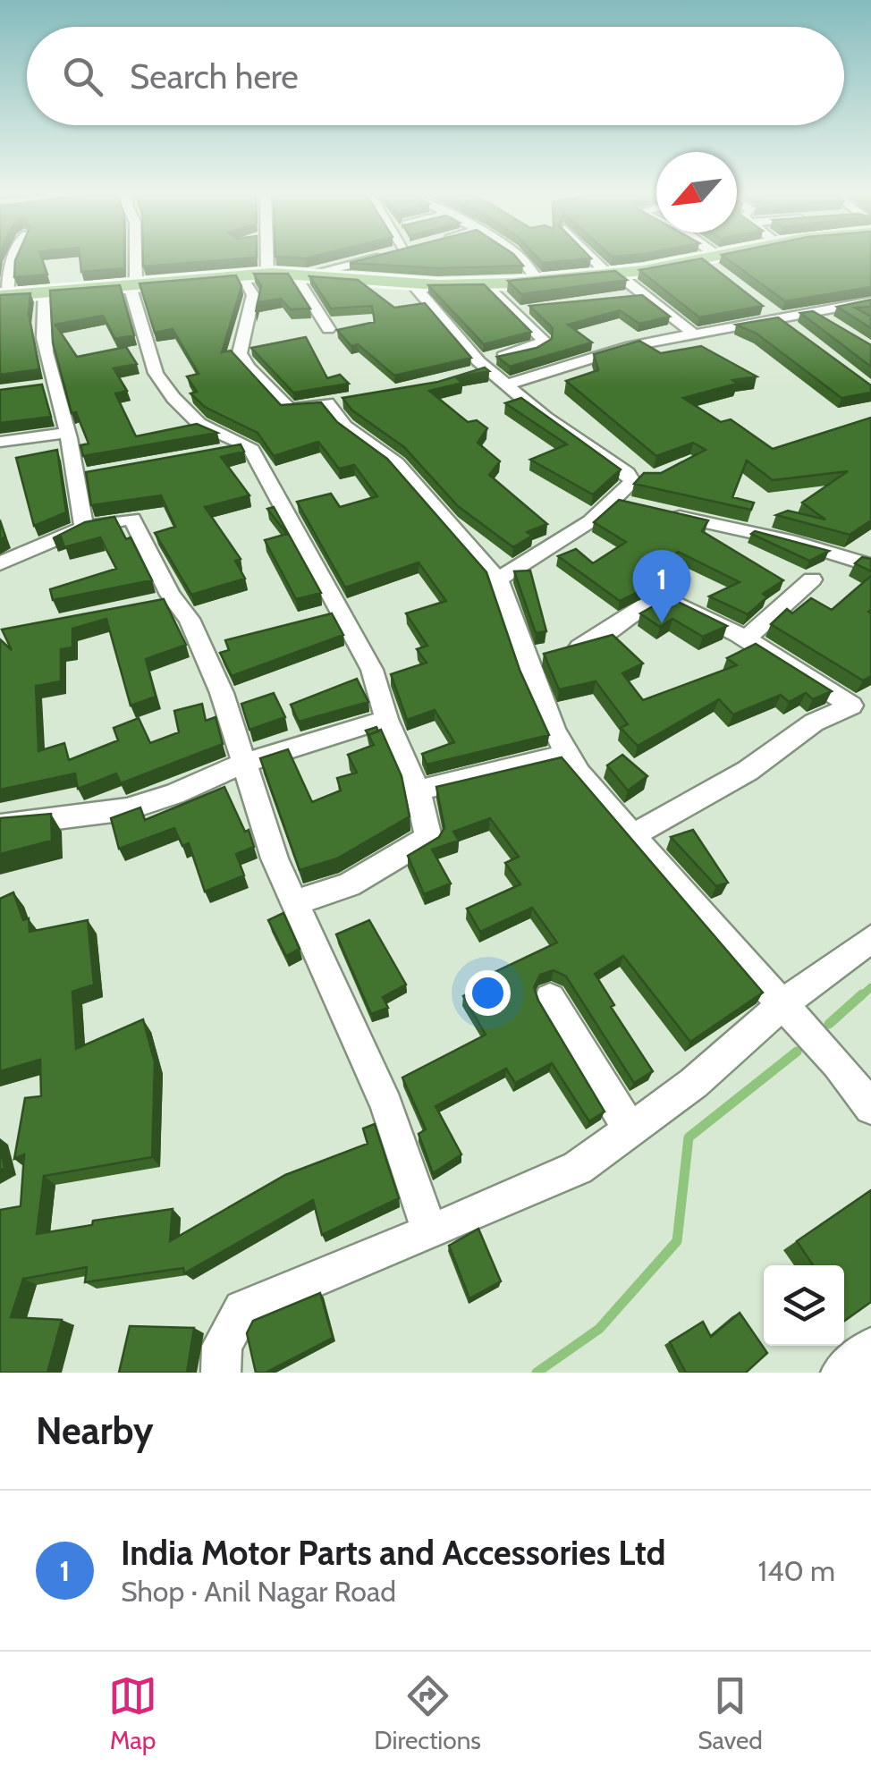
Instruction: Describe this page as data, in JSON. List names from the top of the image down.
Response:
{
  "north": "bottom left",
  "page": {
    "search": "Search here",
    "pins": "1",
    "heading": "Nearby",
    "list": [
      {
        "mark": "1",
        "name": "India Motor Parts and Accessories Ltd",
        "note": "Shop · Anil Nagar Road",
        "value": "140 m"
      }
    ],
    "nav": ["Map", "Directions", "Saved"]
  }
}
